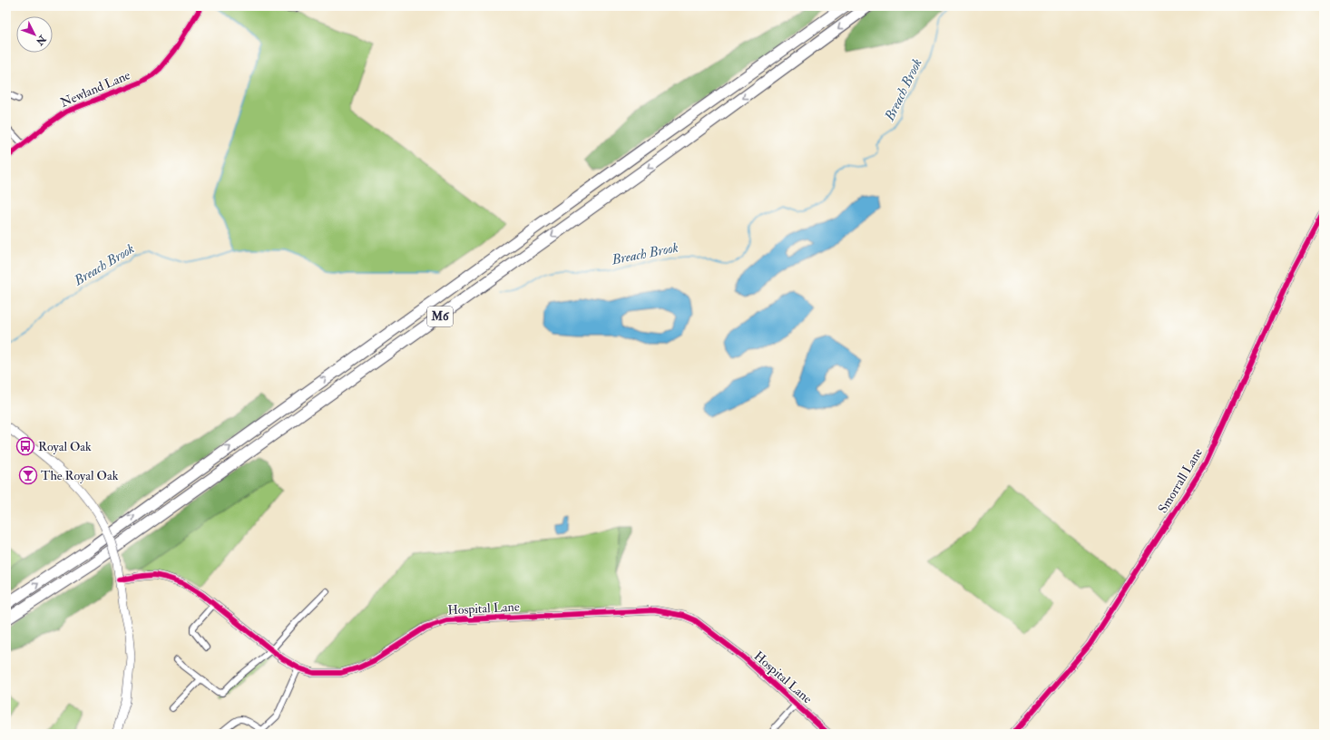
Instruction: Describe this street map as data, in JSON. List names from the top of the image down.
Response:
{
  "streets": {
    "highway": ["M6"],
    "street": ["Newland Lane", "Smorrall Lane", "Hospital Lane"]
  },
  "water": ["Breach Brook"],
  "places": {
    "bus stop": ["Royal Oak"],
    "bar": ["The Royal Oak"]
  },
  "north": "bottom right"
}
